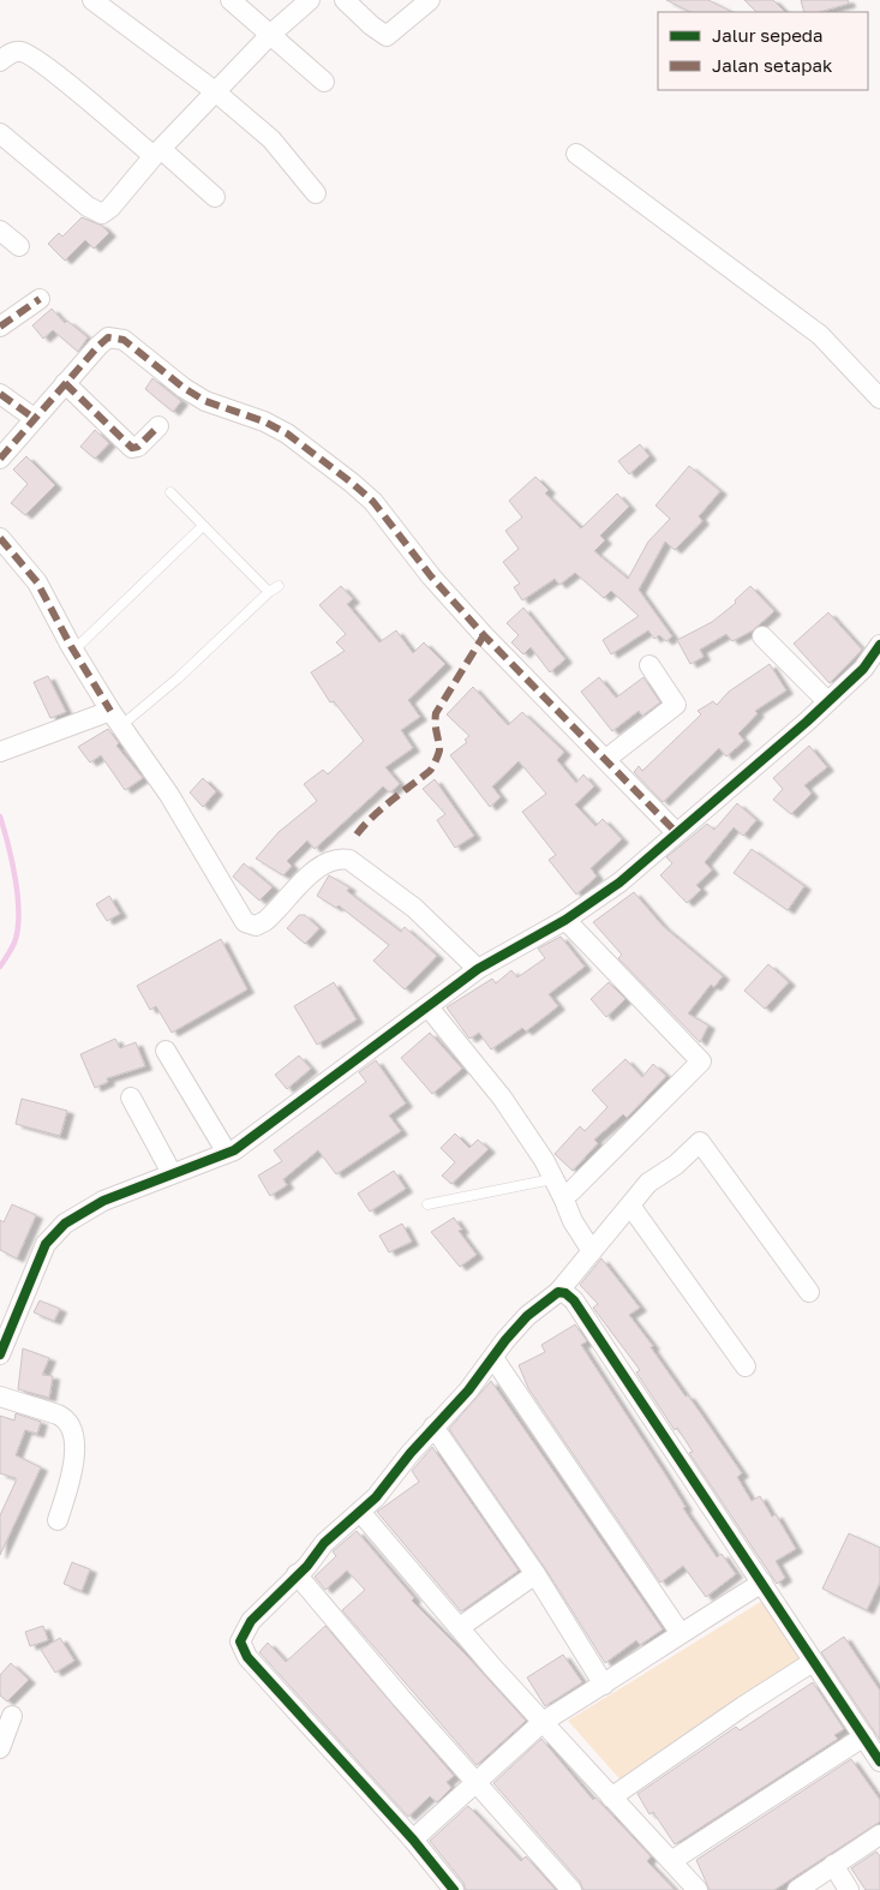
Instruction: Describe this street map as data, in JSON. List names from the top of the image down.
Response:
{
  "legend": ["Jalur sepeda", "Jalan setapak"]
}
